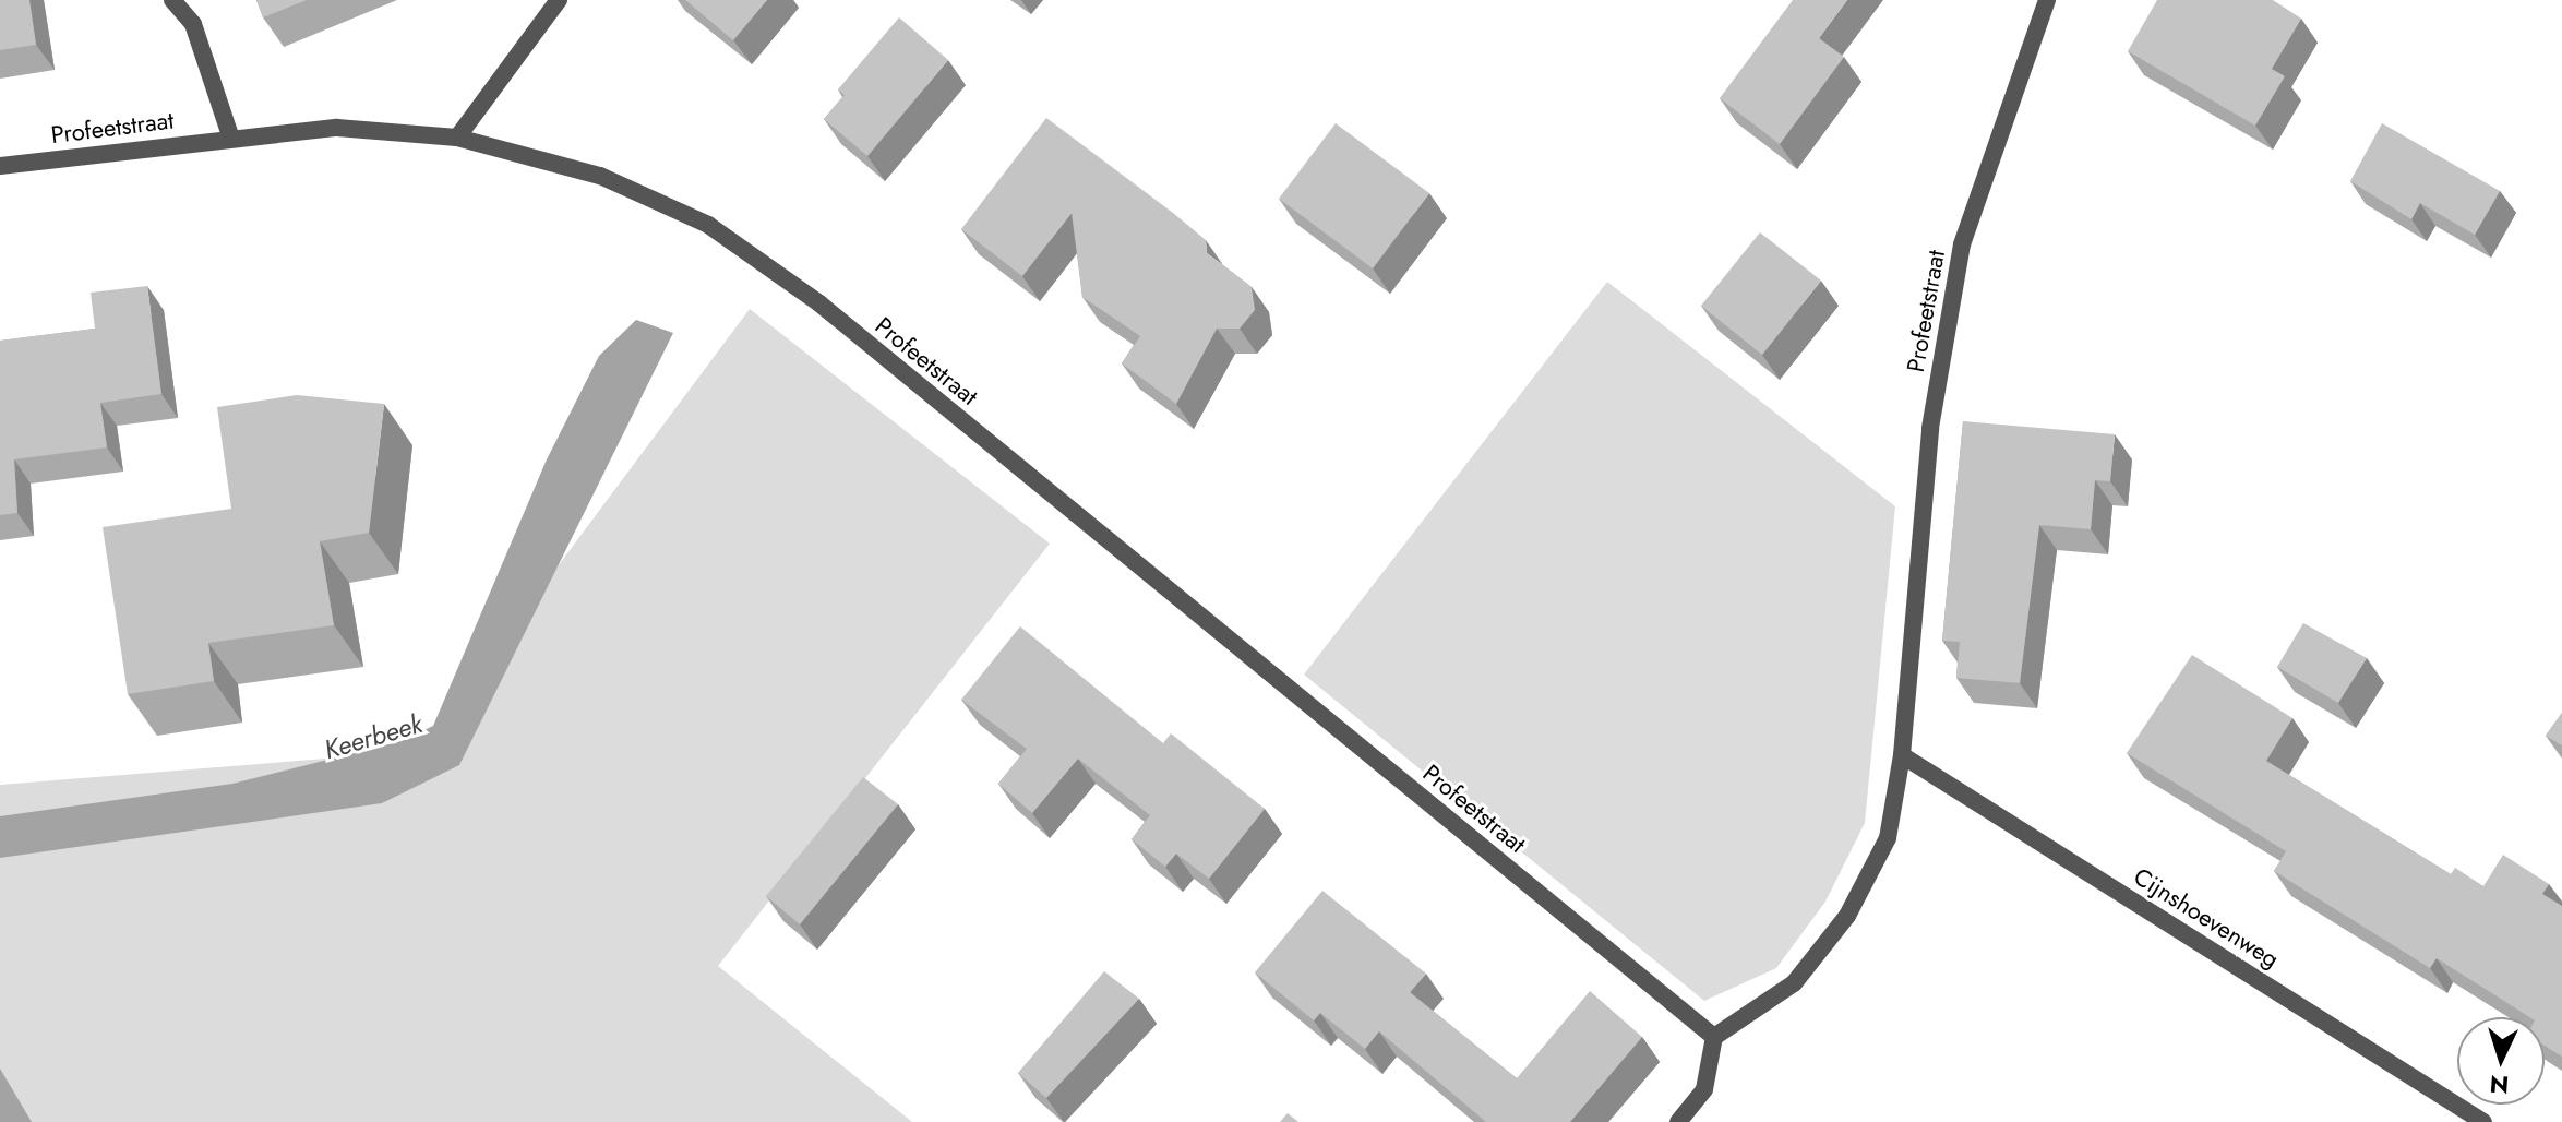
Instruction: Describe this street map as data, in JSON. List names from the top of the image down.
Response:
{
  "streets": {
    "street": ["Profeetstraat", "Cijnshoevenweg"]
  },
  "crossings": [
    ["Profeetstraat", "Cijnshoevenweg"]
  ],
  "water": ["Keerbeek"],
  "north": "bottom"
}
